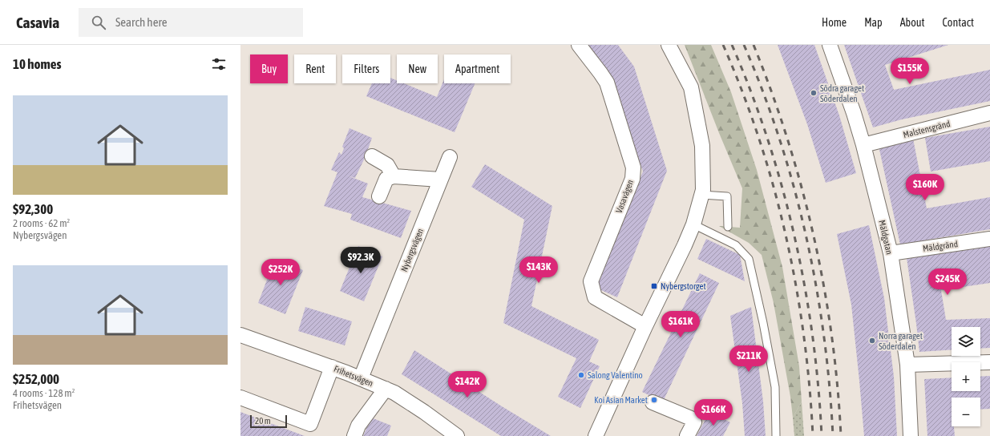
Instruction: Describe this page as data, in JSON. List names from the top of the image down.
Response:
{
  "streets": {
    "street": [
      "Malstensgränd",
      "Vasavägen",
      "Mäldgatan",
      "Mäldgränd",
      "Nybergsvägen",
      "Frihetsvägen"
    ]
  },
  "crossings": [
    ["Malstensgränd", "Mäldgatan"],
    ["Mäldgatan", "Mäldgränd"],
    ["Nybergsvägen", "Frihetsvägen"]
  ],
  "places": {
    "other": [
      "Södra garaget Söderdalen",
      "Norra garaget Söderdalen",
      "Salong Valentino",
      "Koi Asian Market"
    ],
    "transit": ["Nybergstorget"]
  },
  "scale_bar": "20 m",
  "page": {
    "header": "Casavia",
    "search": "Search here",
    "nav": [
      "Home",
      "Map",
      "About",
      "Contact"
    ],
    "heading": "10 homes",
    "chip": [
      "Buy",
      "Rent",
      "Filters",
      "New",
      "Apartment"
    ],
    "price": [
      "$155K",
      "$160K",
      "$92.3K",
      "$143K",
      "$252K",
      "$245K",
      "$161K",
      "$211K",
      "$142K",
      "$166K"
    ],
    "list": [
      {
        "name": "$92,300",
        "note": "2 rooms · 62 m² · Nybergsvägen"
      },
      {
        "name": "$252,000",
        "note": "4 rooms · 128 m² · Frihetsvägen"
      }
    ],
    "map_buttons": ["+", "−"],
    "scale": "20 m"
  }
}
